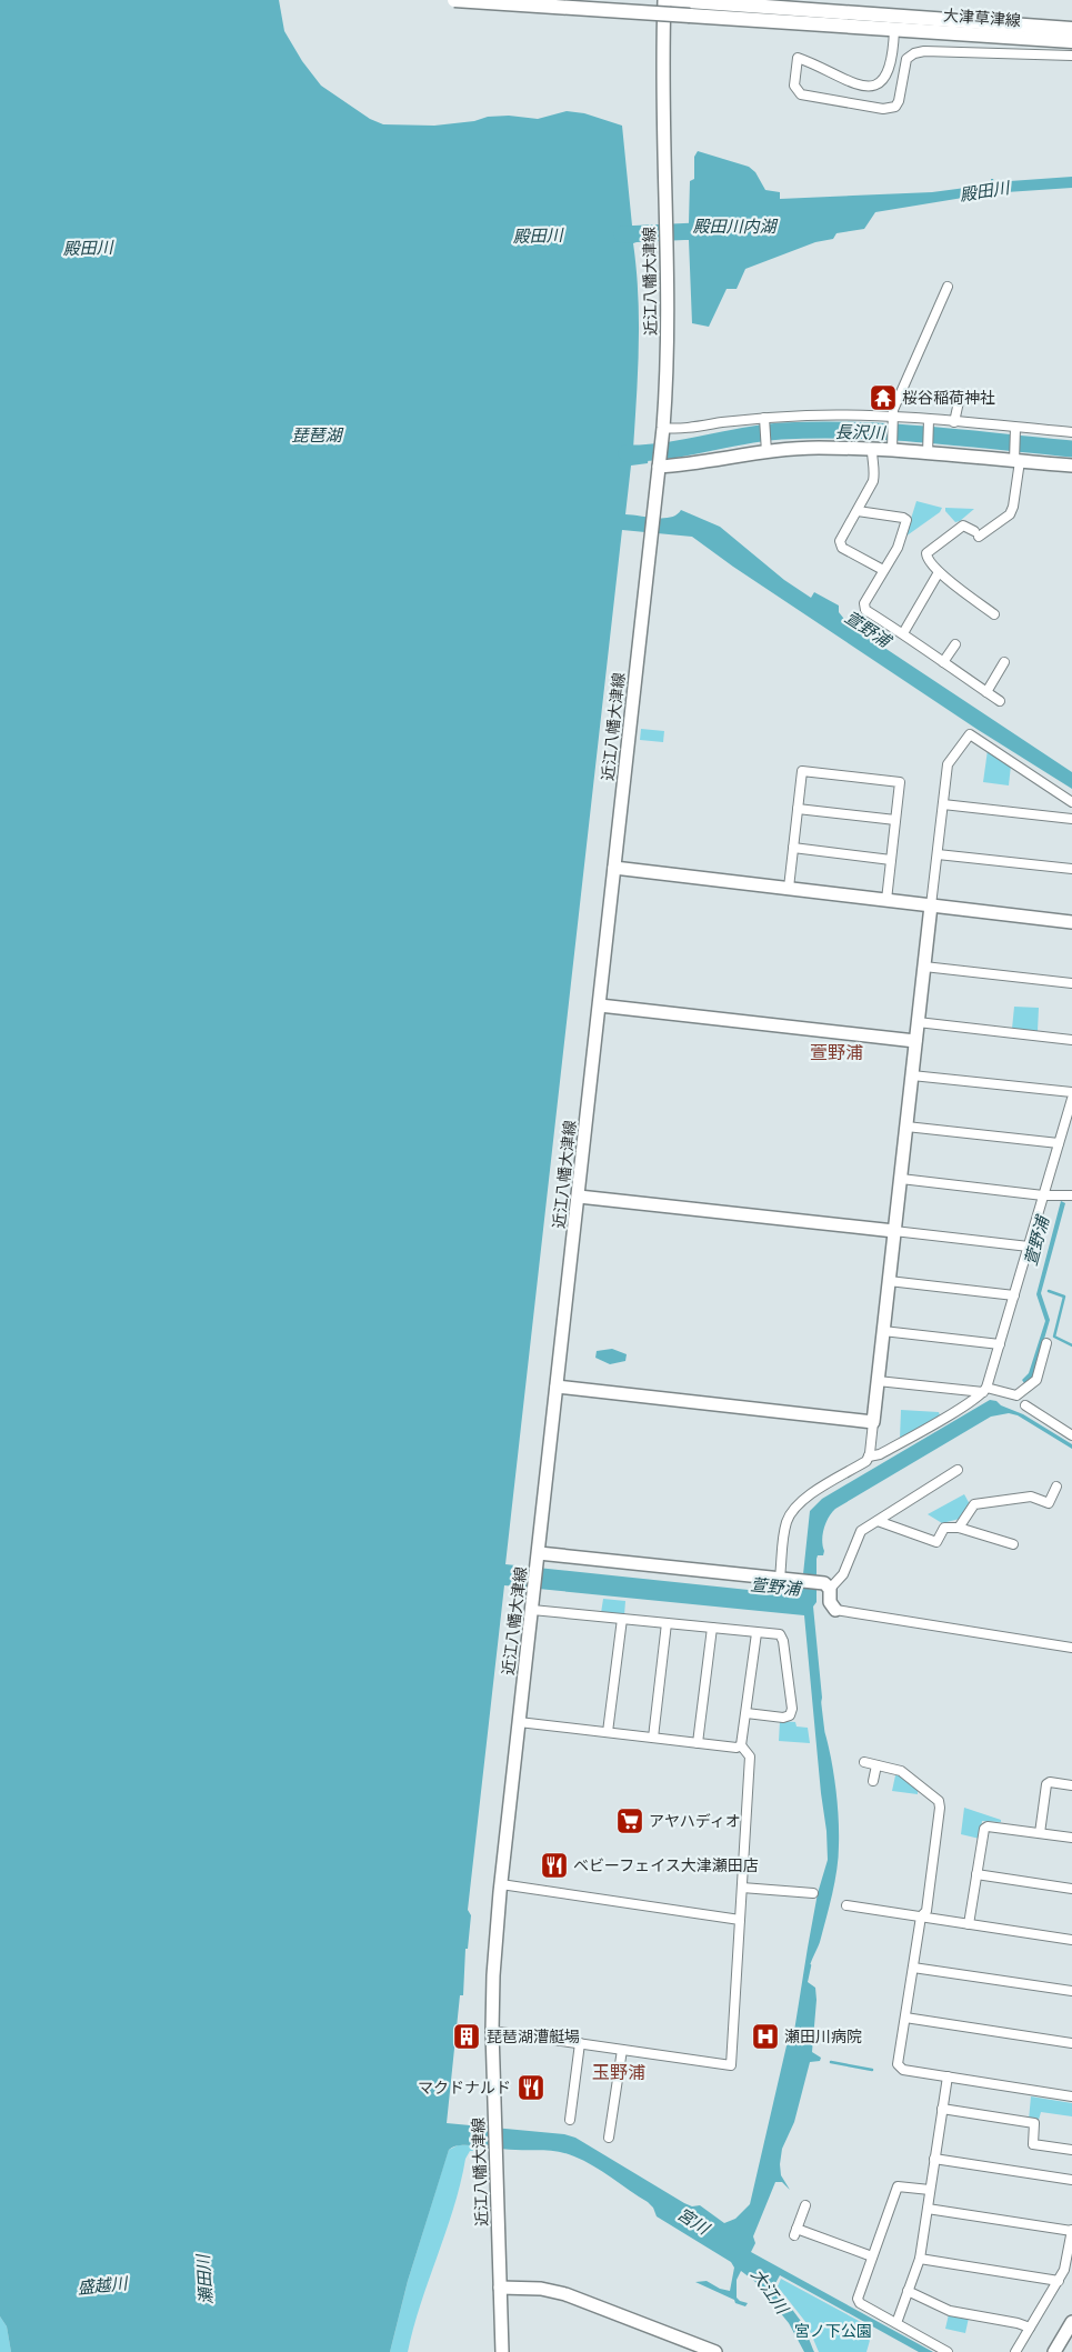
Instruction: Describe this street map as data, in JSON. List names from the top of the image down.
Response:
{
  "streets": {
    "main road": ["大津草津線"],
    "street": ["近江八幡大津線"]
  },
  "districts": ["萱野浦", "玉野浦"],
  "water": [
    "殿田川",
    "殿田川内湖",
    "長沢川",
    "琵琶湖",
    "萱野浦",
    "宮川",
    "瀬田川",
    "盛越川",
    "大江川"
  ],
  "parks": ["宮ノ下公園"],
  "places": {
    "temple": ["桜谷稲荷神社"],
    "supermarket": ["アヤハディオ"],
    "restaurant": ["ベビーフェイス大津瀬田店", "マクドナルド"],
    "building": ["琵琶湖漕艇場"],
    "hospital": ["瀬田川病院"]
  }
}
